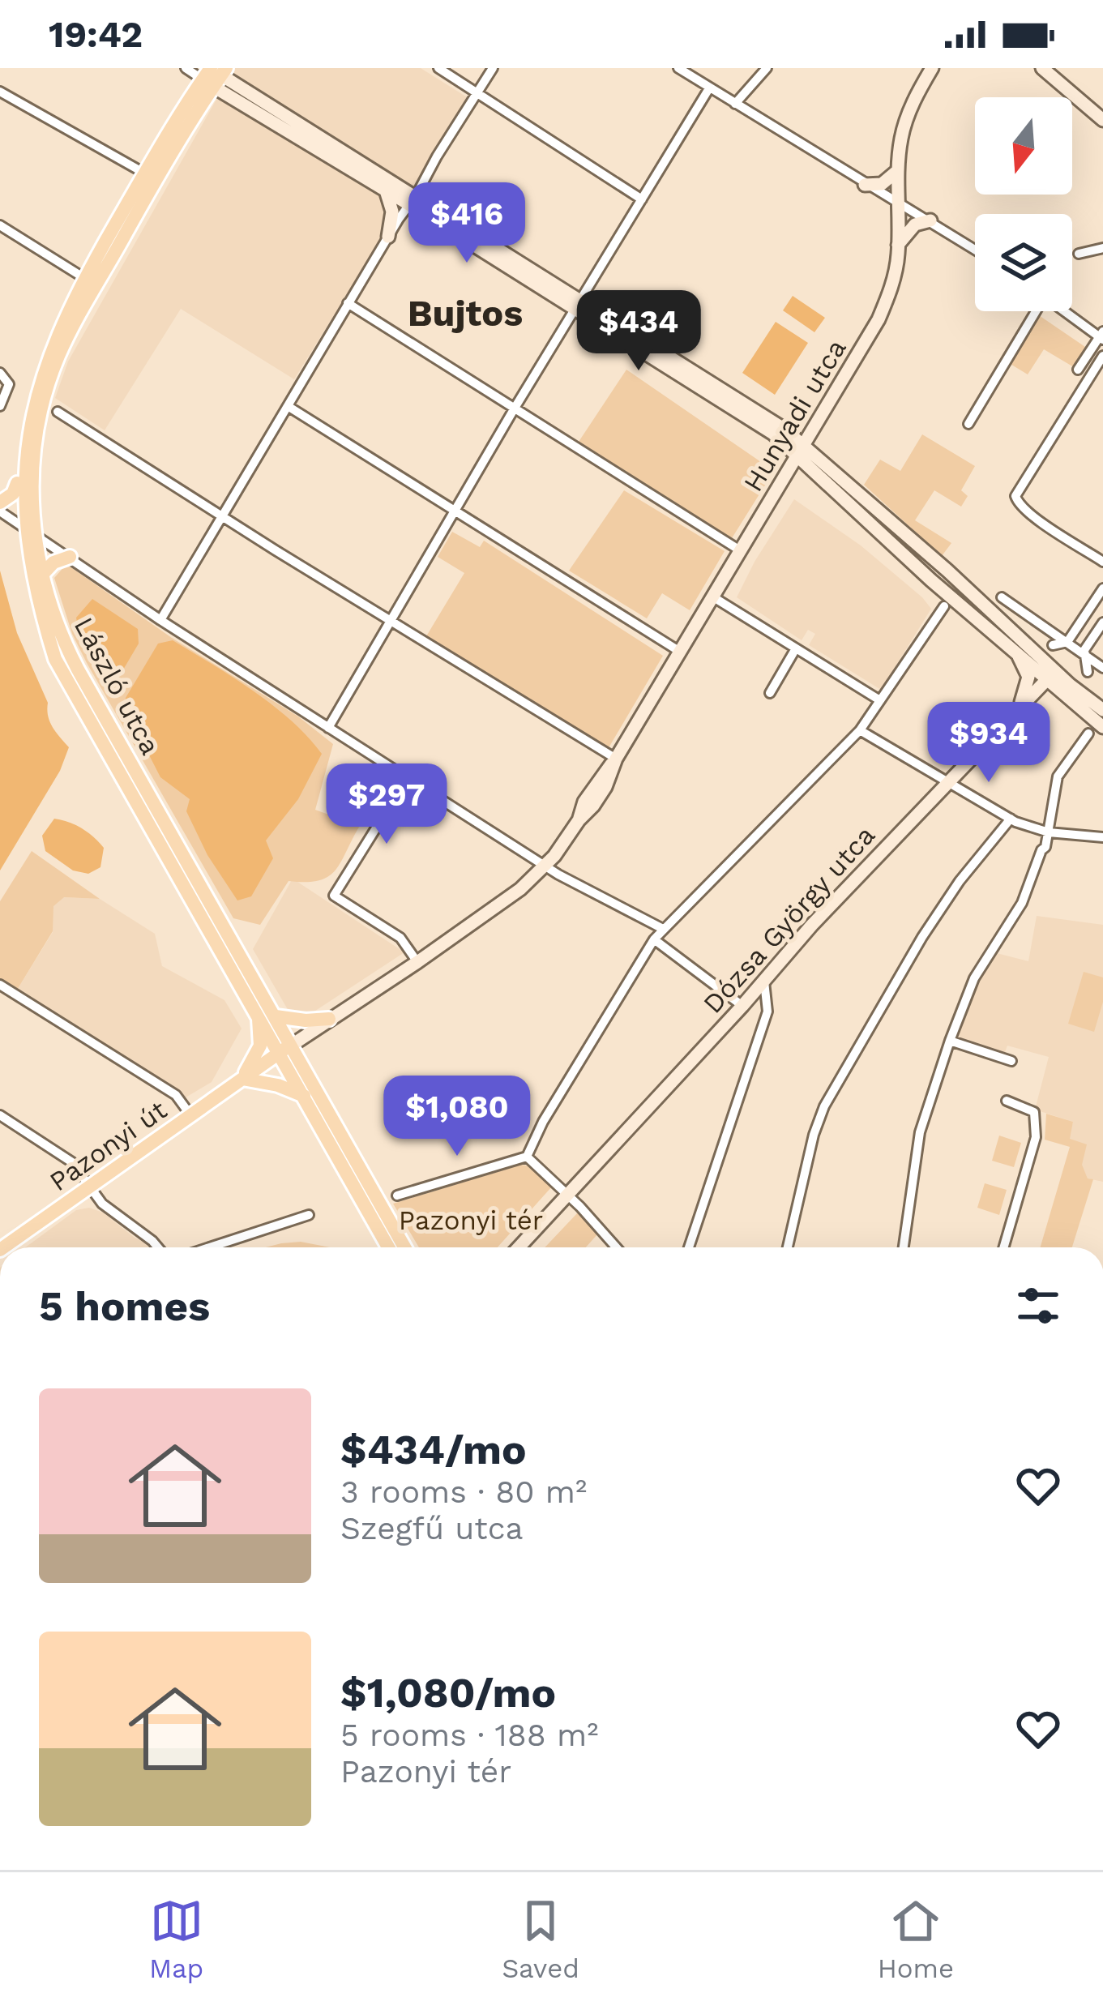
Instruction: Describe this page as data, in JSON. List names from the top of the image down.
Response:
{
  "streets": {
    "main road": ["Hunyadi utca", "László utca", "Pazonyi út"],
    "street": ["Dózsa György utca"]
  },
  "crossings": [
    ["Hunyadi utca", "László utca"],
    ["Hunyadi utca", "Pazonyi út"]
  ],
  "districts": ["Bujtos"],
  "parks": ["Pazonyi tér"],
  "north": "bottom",
  "page": {
    "status": "19:42",
    "price": [
      "$416",
      "$434",
      "$934",
      "$297",
      "$1,080"
    ],
    "heading": "5 homes",
    "list": [
      {
        "name": "$434/mo",
        "note": "3 rooms · 80 m² · Szegfű utca"
      },
      {
        "name": "$1,080/mo",
        "note": "5 rooms · 188 m² · Pazonyi tér"
      }
    ],
    "tabs": ["Map", "Saved", "Home"]
  }
}
